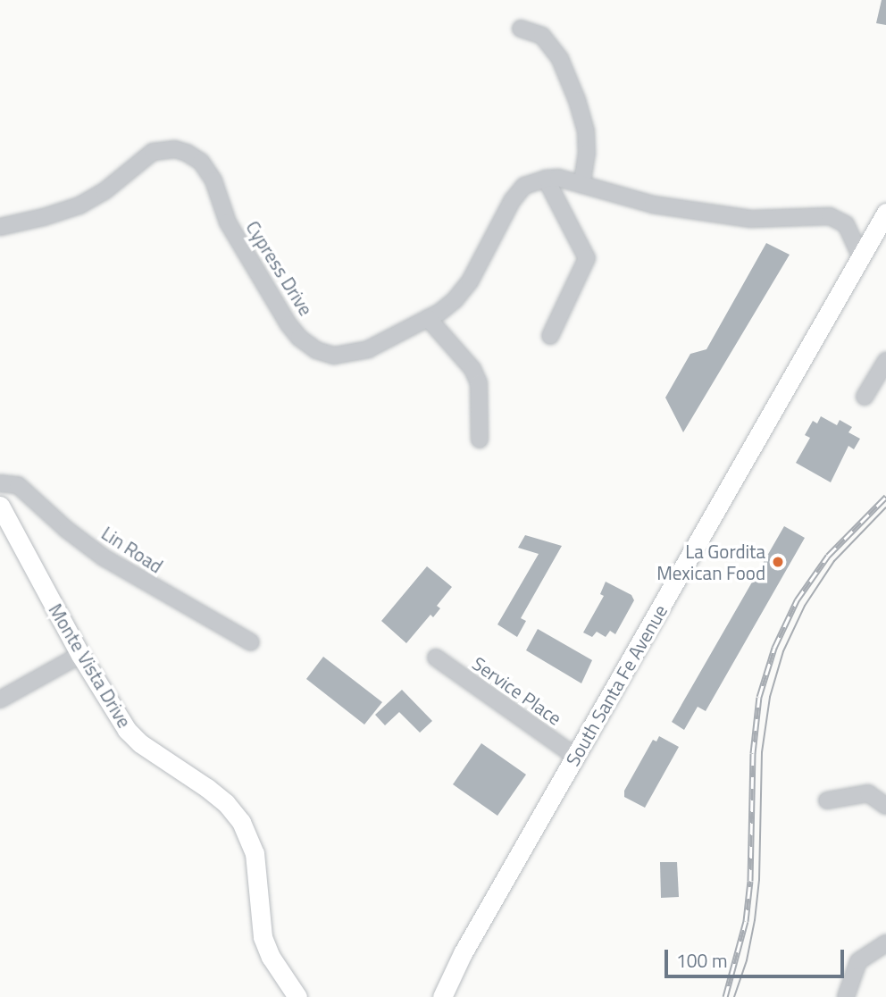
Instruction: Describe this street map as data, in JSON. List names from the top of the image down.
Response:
{
  "streets": {
    "main road": ["Monte Vista Drive", "South Santa Fe Avenue"],
    "street": ["Cypress Drive", "Lin Road", "Service Place"]
  },
  "crossings": [
    ["South Santa Fe Avenue", "Service Place"]
  ],
  "places": ["La Gordita Mexican Food"],
  "scale_bar": "100 m"
}
